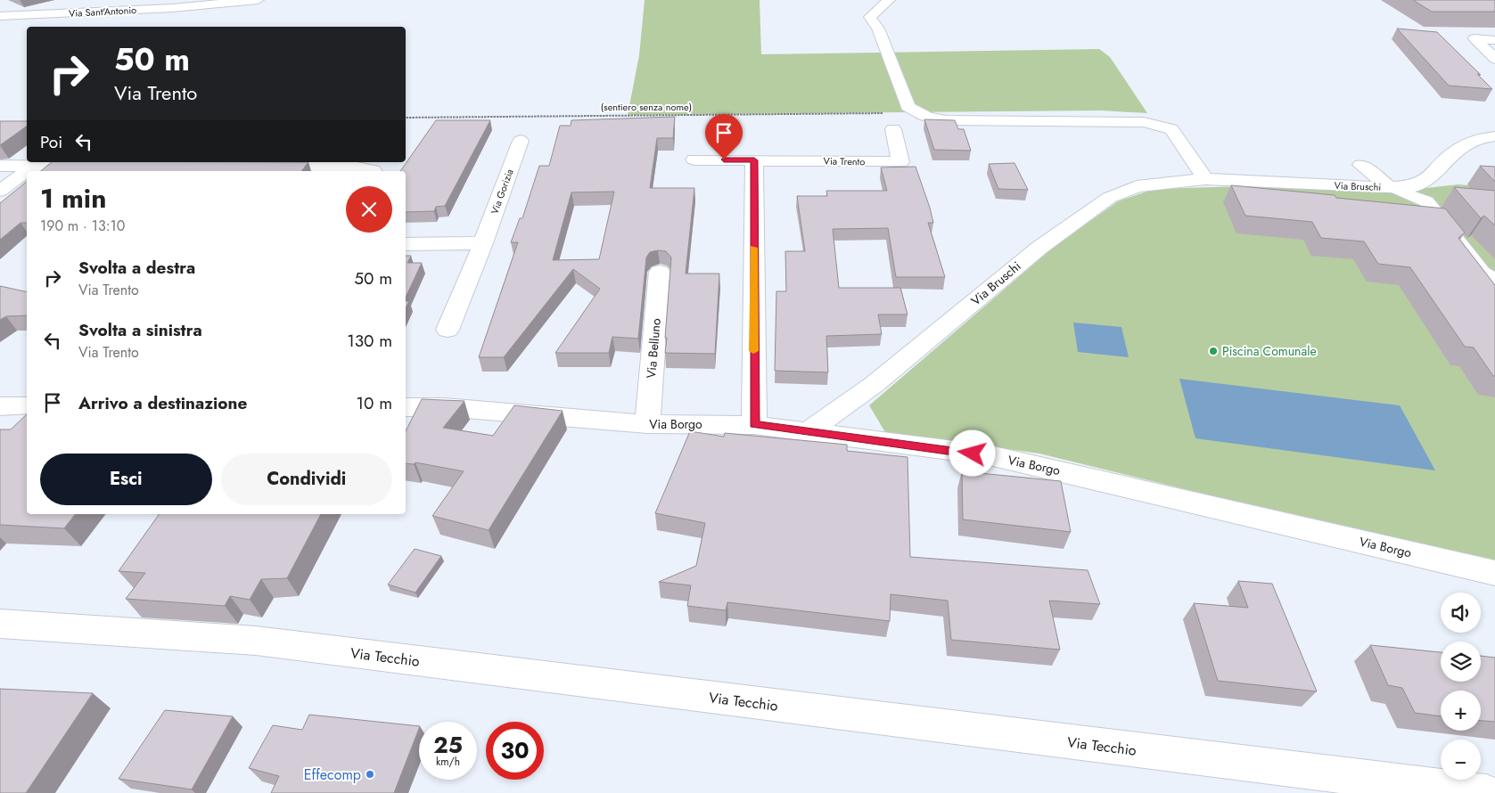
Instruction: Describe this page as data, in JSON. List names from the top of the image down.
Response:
{
  "streets": {
    "street": [
      "Via Sant'Antonio",
      "Via Trento",
      "Via Bruschi",
      "Via Gorizia",
      "Via Belluno",
      "Via Borgo",
      "Via Tecchio"
    ],
    "path": ["(sentiero senza nome)"]
  },
  "crossings": [
    ["Via Bruschi", "Via Borgo"],
    ["Via Belluno", "Via Borgo"]
  ],
  "places": ["Piscina Comunale", "Effecomp"],
  "page": {
    "turn": ["50 m", "Via Trento"],
    "then": "Poi",
    "heading": ["1 min", "190 m · 13:10"],
    "list": [
      {
        "name": "Svolta a destra",
        "note": "Via Trento",
        "value": "50 m"
      },
      {
        "name": "Svolta a sinistra",
        "note": "Via Trento",
        "value": "130 m"
      },
      {
        "name": "Arrivo a destinazione",
        "value": "10 m"
      }
    ],
    "buttons": ["Esci", "Condividi"],
    "map_buttons": ["+", "−"],
    "speed": "25 km/h",
    "limit": "30"
  }
}
